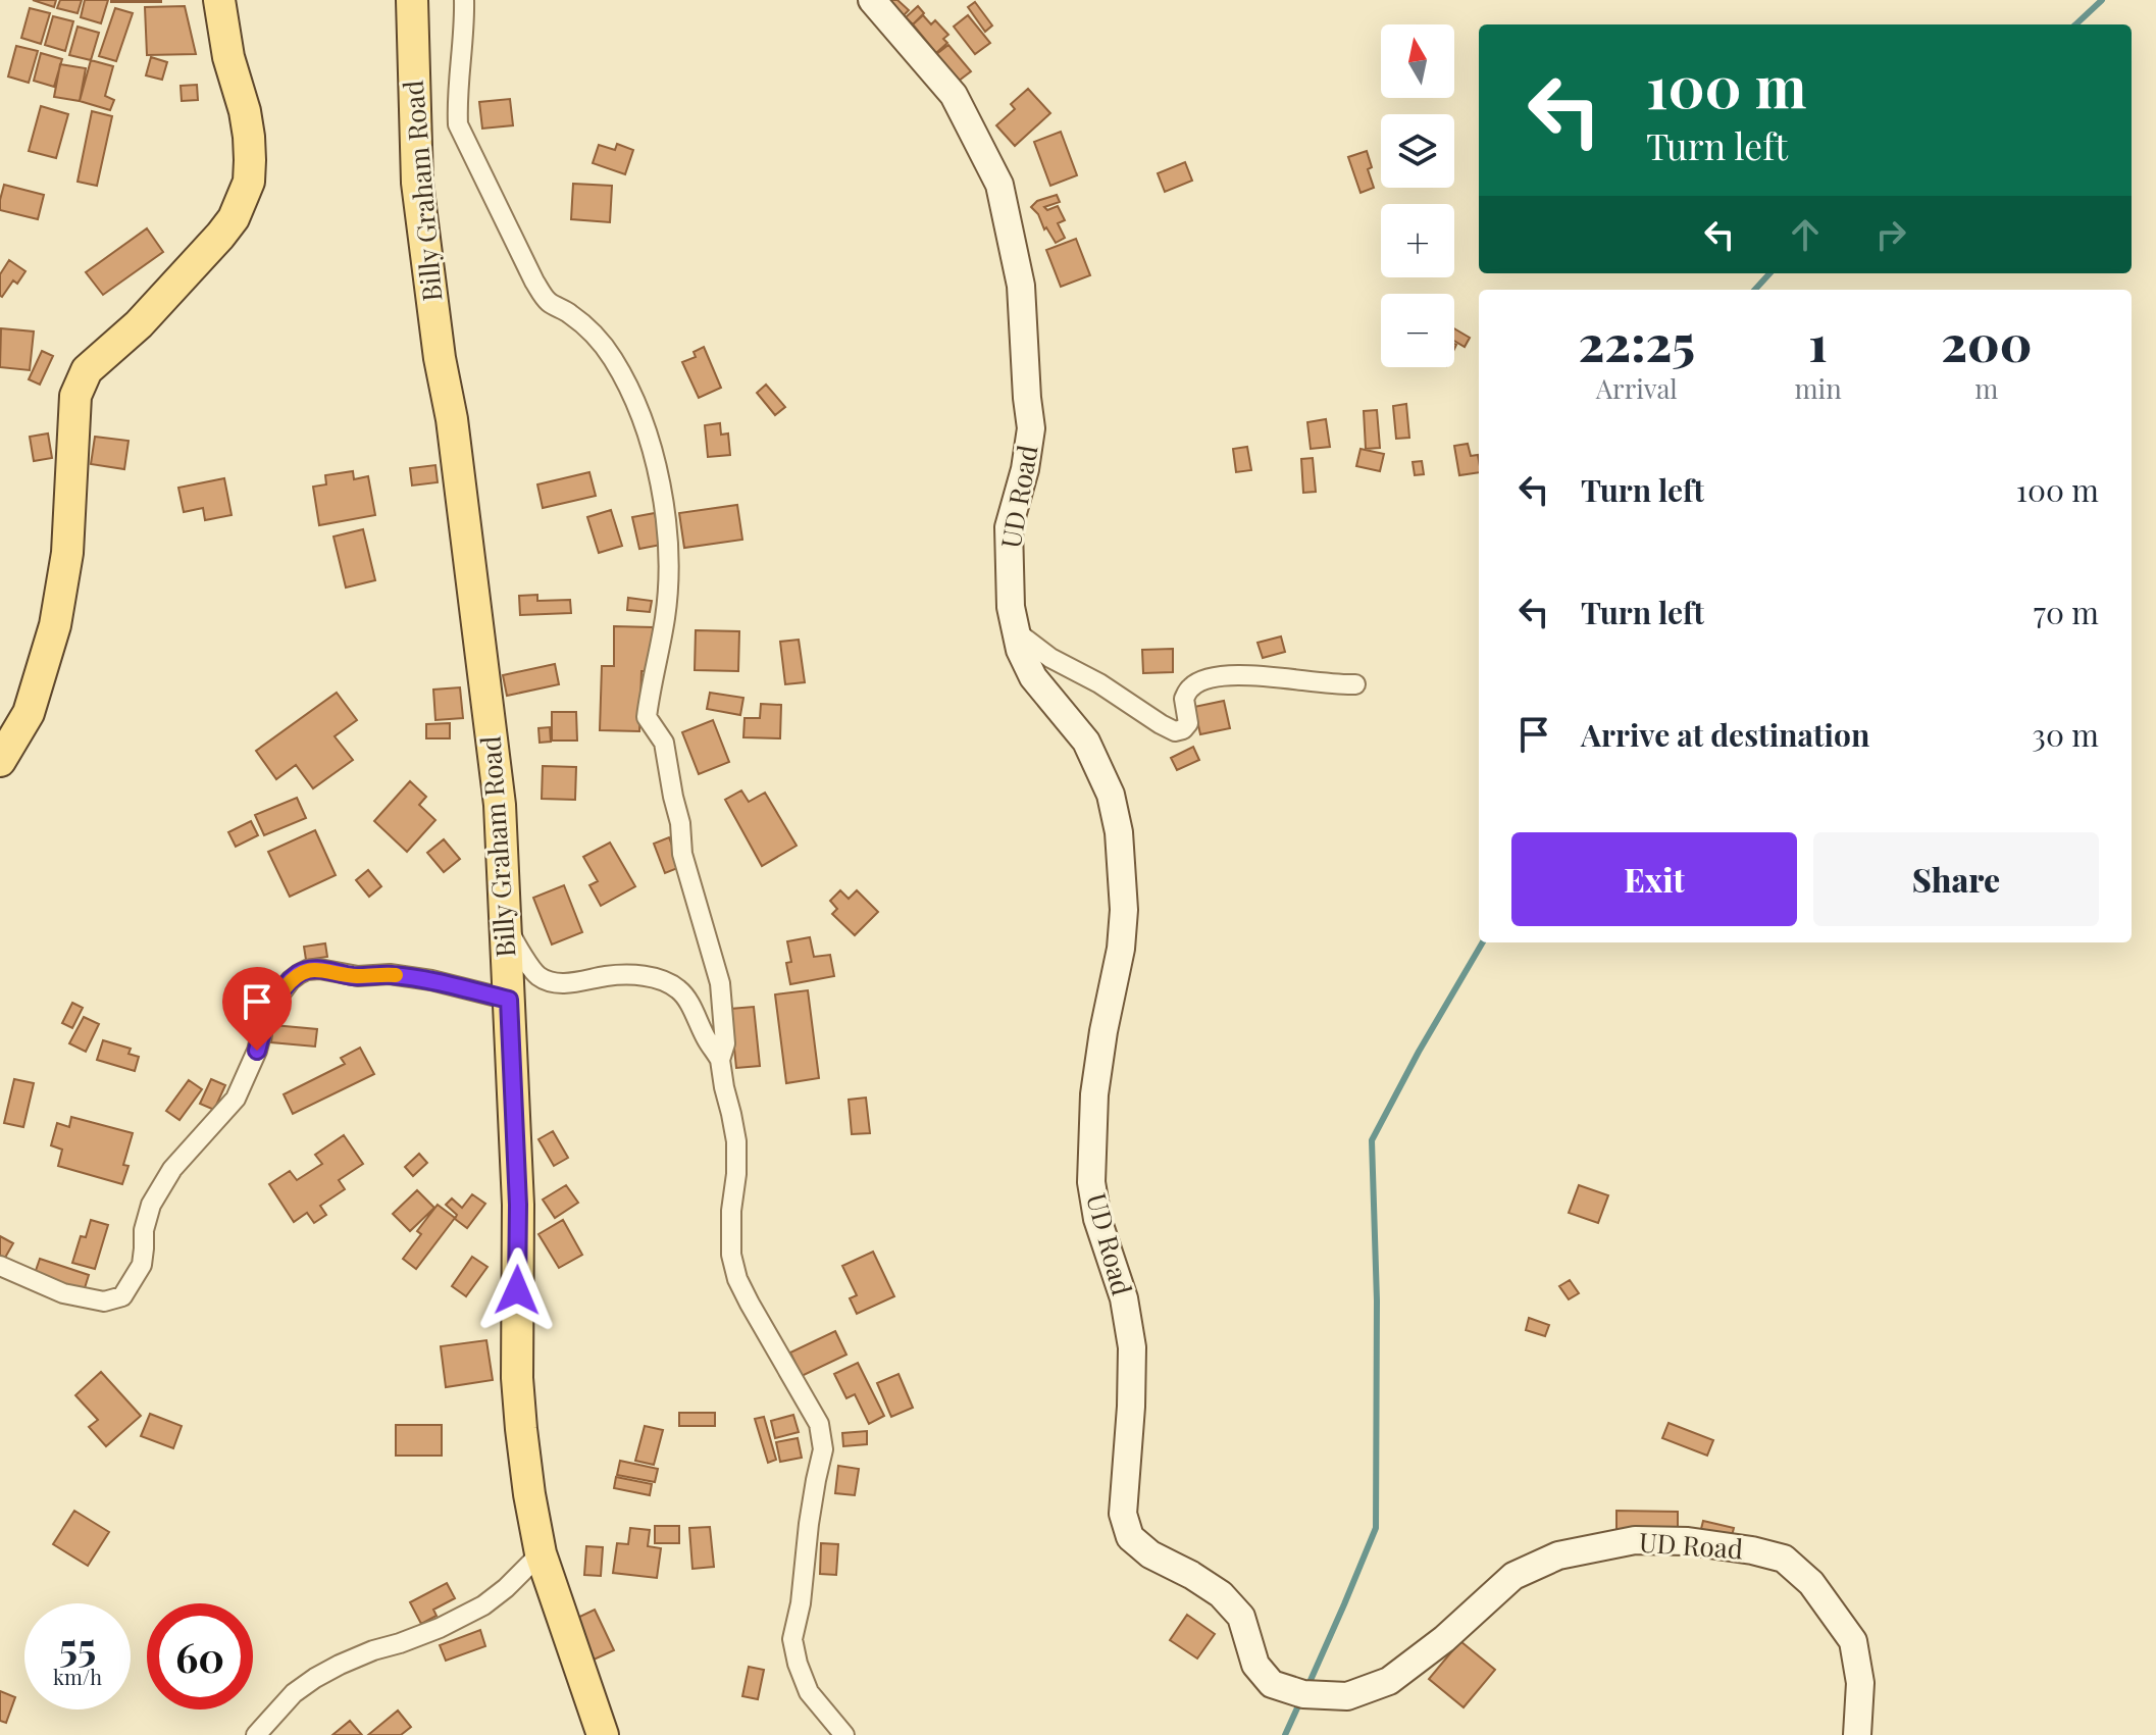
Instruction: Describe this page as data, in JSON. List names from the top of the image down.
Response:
{
  "streets": {
    "main road": ["Billy Graham Road", "UD Road"]
  },
  "north": "top",
  "page": {
    "map_buttons": ["+", "−"],
    "turn": ["100 m", "Turn left"],
    "eta": [
      "22:25",
      "Arrival",
      "1",
      "min",
      "200",
      "m"
    ],
    "list": [
      {
        "name": "Turn left",
        "value": "100 m"
      },
      {
        "name": "Turn left",
        "value": "70 m"
      },
      {
        "name": "Arrive at destination",
        "value": "30 m"
      }
    ],
    "buttons": ["Exit", "Share"],
    "speed": "55 km/h",
    "limit": "60"
  }
}
